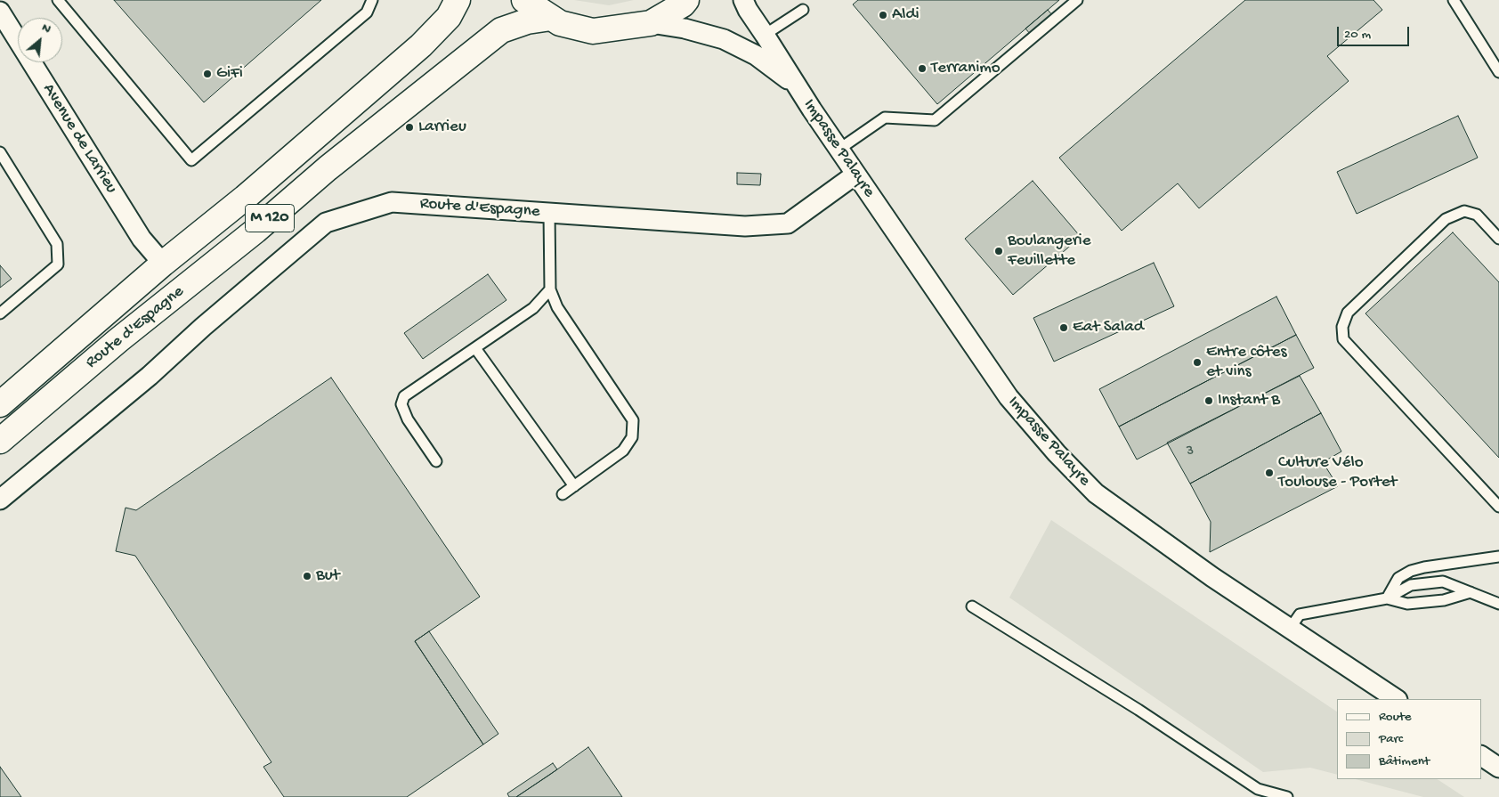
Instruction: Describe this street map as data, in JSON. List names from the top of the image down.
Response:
{
  "streets": {
    "main road": ["Route d'Espagne", "M 120"],
    "street": ["Avenue de Larrieu", "Impasse Palayre"]
  },
  "crossings": [
    ["Avenue de Larrieu", "Route d'Espagne"],
    ["Impasse Palayre", "Route d'Espagne"]
  ],
  "places": [
    "Aldi",
    "Terranimo",
    "GiFi",
    "Larrieu",
    "Boulangerie Feuillette",
    "Eat Salad",
    "Entre côtes et vins",
    "Instant B",
    "Culture Vélo Toulouse - Portet",
    "But"
  ],
  "house_numbers": ["3"],
  "legend": ["Route", "Parc", "Bâtiment"],
  "scale_bar": "20 m",
  "north": "top right"
}
